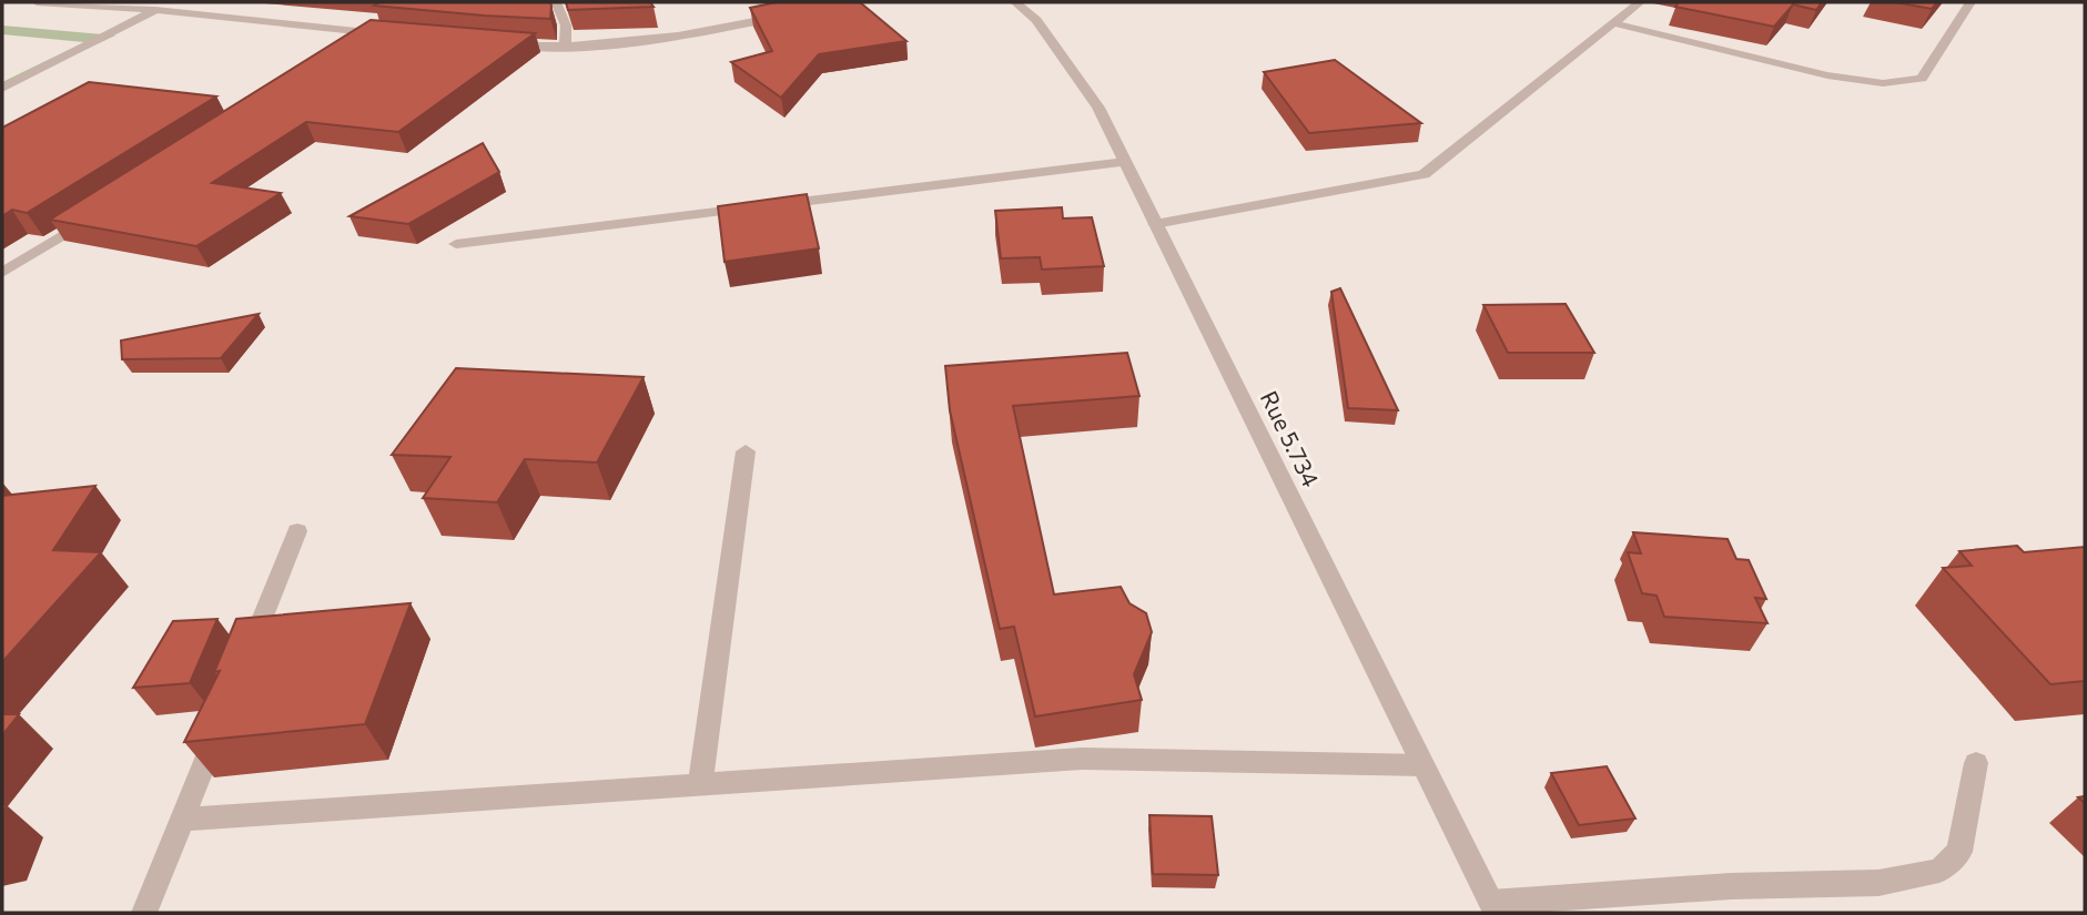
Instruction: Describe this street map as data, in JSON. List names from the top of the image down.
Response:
{
  "streets": {
    "street": ["Rue 5.734"]
  }
}
